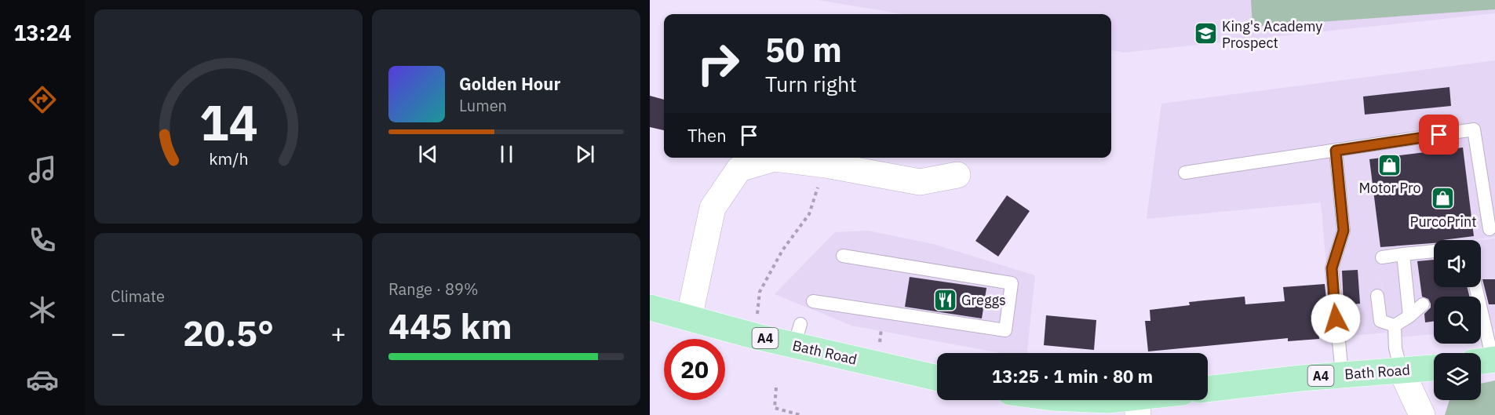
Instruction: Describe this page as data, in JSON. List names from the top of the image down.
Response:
{
  "streets": {
    "main road": ["A4", "Bath Road"]
  },
  "places": {
    "school or university": ["King's Academy Prospect"],
    "shop": ["Motor Pro", "PurcoPrint"],
    "restaurant": ["Greggs"]
  },
  "page": {
    "tabs": "13:24",
    "turn": ["50 m", "Turn right"],
    "song": ["Golden Hour", "Lumen"],
    "then": "Then",
    "tile": [
      "Climate",
      ["Range · 89%", "445 km"]
    ],
    "heat": ["−", "20.5°", "+"],
    "limit": "20",
    "trip": "13:25 · 1 min · 80 m",
    "gauge": ["14", "km/h"]
  }
}
